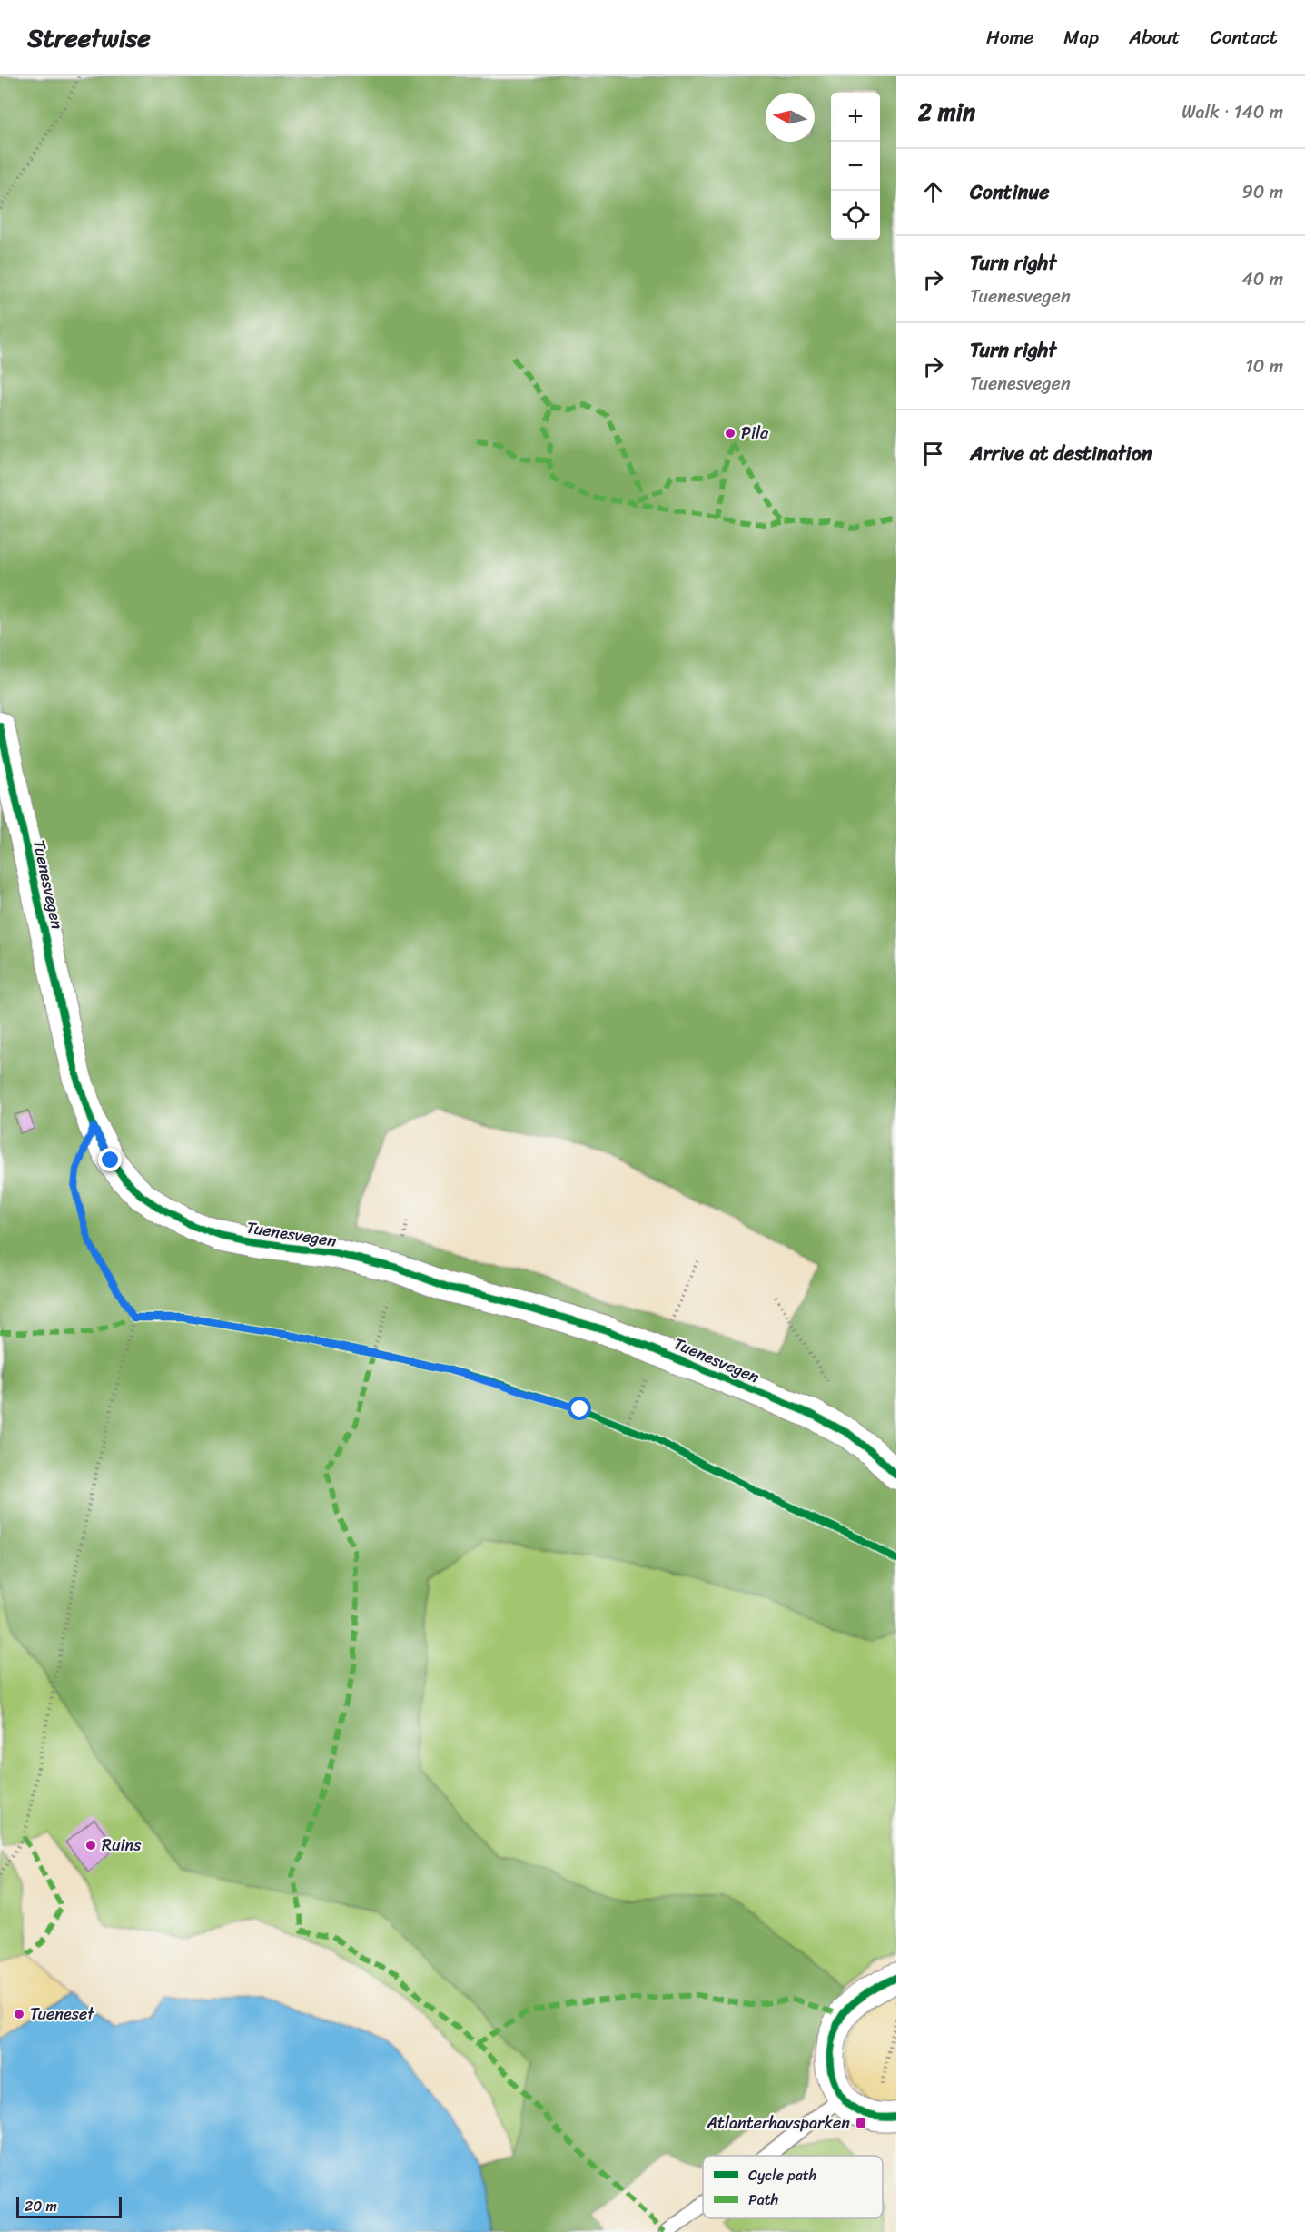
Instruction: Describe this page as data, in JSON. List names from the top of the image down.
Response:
{
  "streets": {
    "street": ["Tuenesvegen"]
  },
  "places": {
    "other": ["Pila", "Ruins", "Tueneset"],
    "transit": ["Atlanterhavsparken"]
  },
  "legend": ["Cycle path", "Path"],
  "scale_bar": "20 m",
  "north": "left",
  "page": {
    "header": "Streetwise",
    "nav": [
      "Home",
      "Map",
      "About",
      "Contact"
    ],
    "heading": ["2 min", "Walk · 140 m"],
    "map_buttons": ["+", "−"],
    "list": [
      ["Continue", "90 m"],
      ["Turn right", "Tuenesvegen", "40 m"],
      ["Turn right", "Tuenesvegen", "10 m"],
      "Arrive at destination"
    ],
    "scale": "20 m"
  }
}
